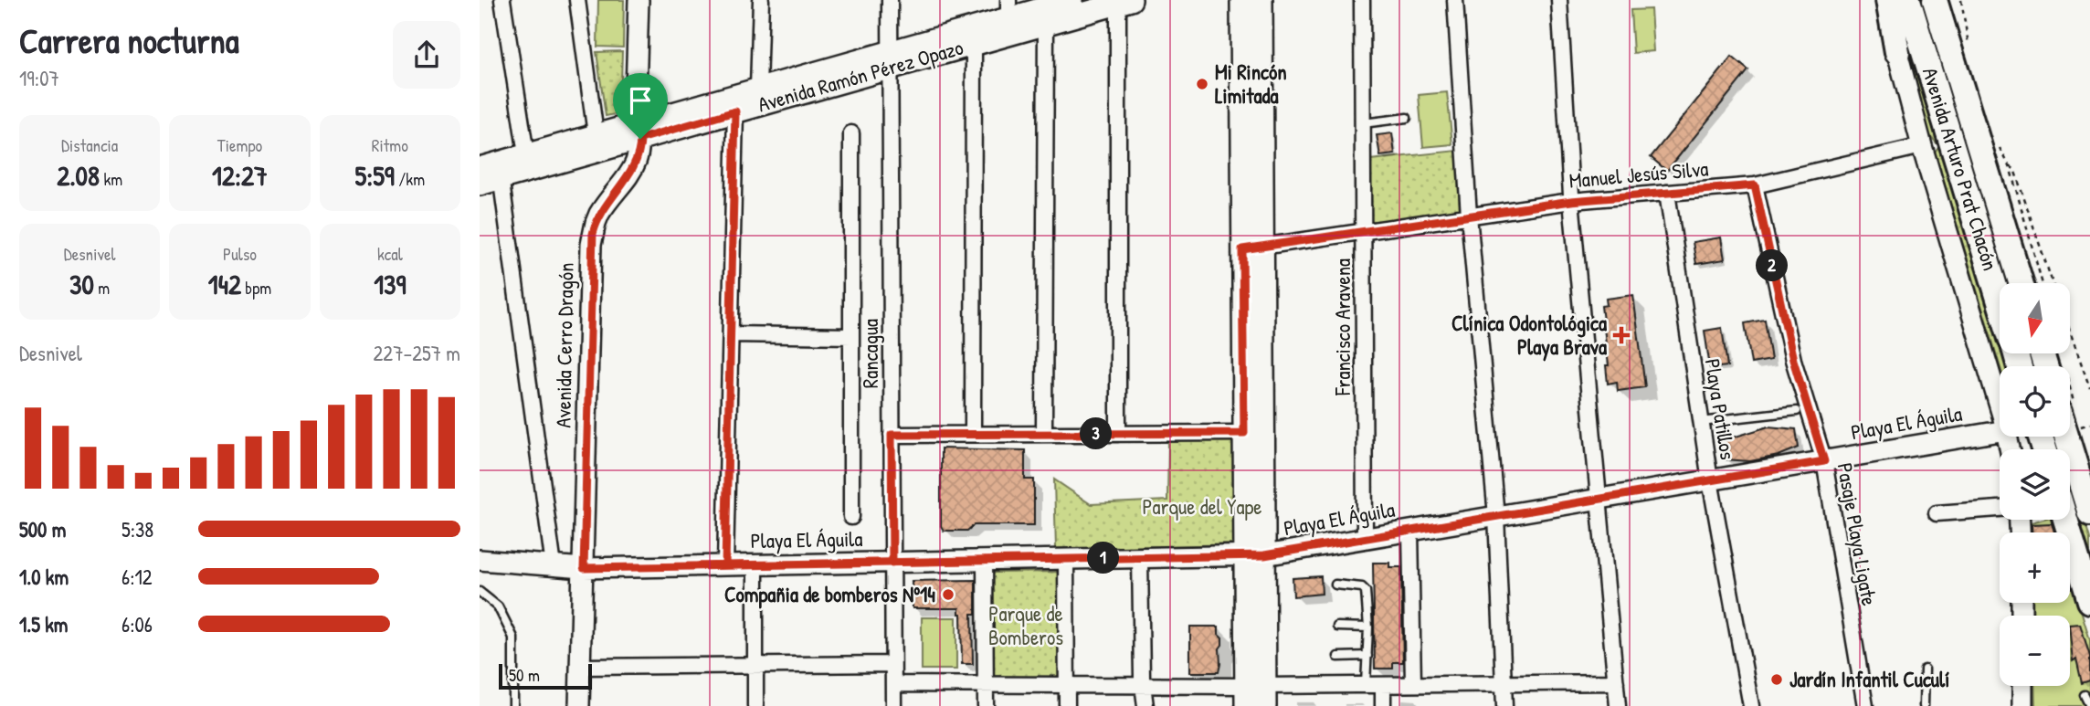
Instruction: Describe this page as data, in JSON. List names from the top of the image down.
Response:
{
  "streets": {
    "main road": ["Avenida Ramón Pérez Opazo", "Avenida Arturo Prat Chacón"],
    "street": [
      "Manuel Jesús Silva",
      "Francisco Aravena",
      "Avenida Cerro Dragón",
      "Rancagua",
      "Playa Patillos",
      "Playa El Águila",
      "Pasaje Playa Ligate"
    ]
  },
  "crossings": [
    ["Avenida Ramón Pérez Opazo", "Avenida Cerro Dragón"],
    ["Avenida Ramón Pérez Opazo", "Rancagua"],
    ["Manuel Jesús Silva", "Francisco Aravena"],
    ["Manuel Jesús Silva", "Playa Patillos"],
    ["Manuel Jesús Silva", "Pasaje Playa Ligate"],
    ["Francisco Aravena", "Playa El Águila"],
    ["Avenida Cerro Dragón", "Playa El Águila"],
    ["Rancagua", "Playa El Águila"],
    ["Playa Patillos", "Playa El Águila"],
    ["Playa El Águila", "Pasaje Playa Ligate"]
  ],
  "parks": ["Parque del Yape", "Parque de Bomberos"],
  "places": {
    "other": ["Mi Rincón Limitada", "Compañia de bomberos Nº14", "Jardín Infantil Cuculí"],
    "health": ["Clínica Odontológica Playa Brava"]
  },
  "scale_bar": "50 m",
  "north": "bottom",
  "page": {
    "heading": ["Carrera nocturna", "19:07"],
    "stats": [
      ["Distancia", "2.08 km"],
      ["Tiempo", "12:27"],
      ["Ritmo", "5:59 /km"],
      ["Desnivel", "30 m"],
      ["Pulso", "142 bpm"],
      ["kcal", "139"]
    ],
    "pins": ["2", "3", "1"],
    "map_buttons": ["+", "−"],
    "chart": ["Desnivel", "227–257 m"],
    "list": [
      {
        "name": "500 m",
        "note": "5:38"
      },
      {
        "name": "1.0 km",
        "note": "6:12"
      },
      {
        "name": "1.5 km",
        "note": "6:06"
      }
    ],
    "scale": "50 m"
  }
}
